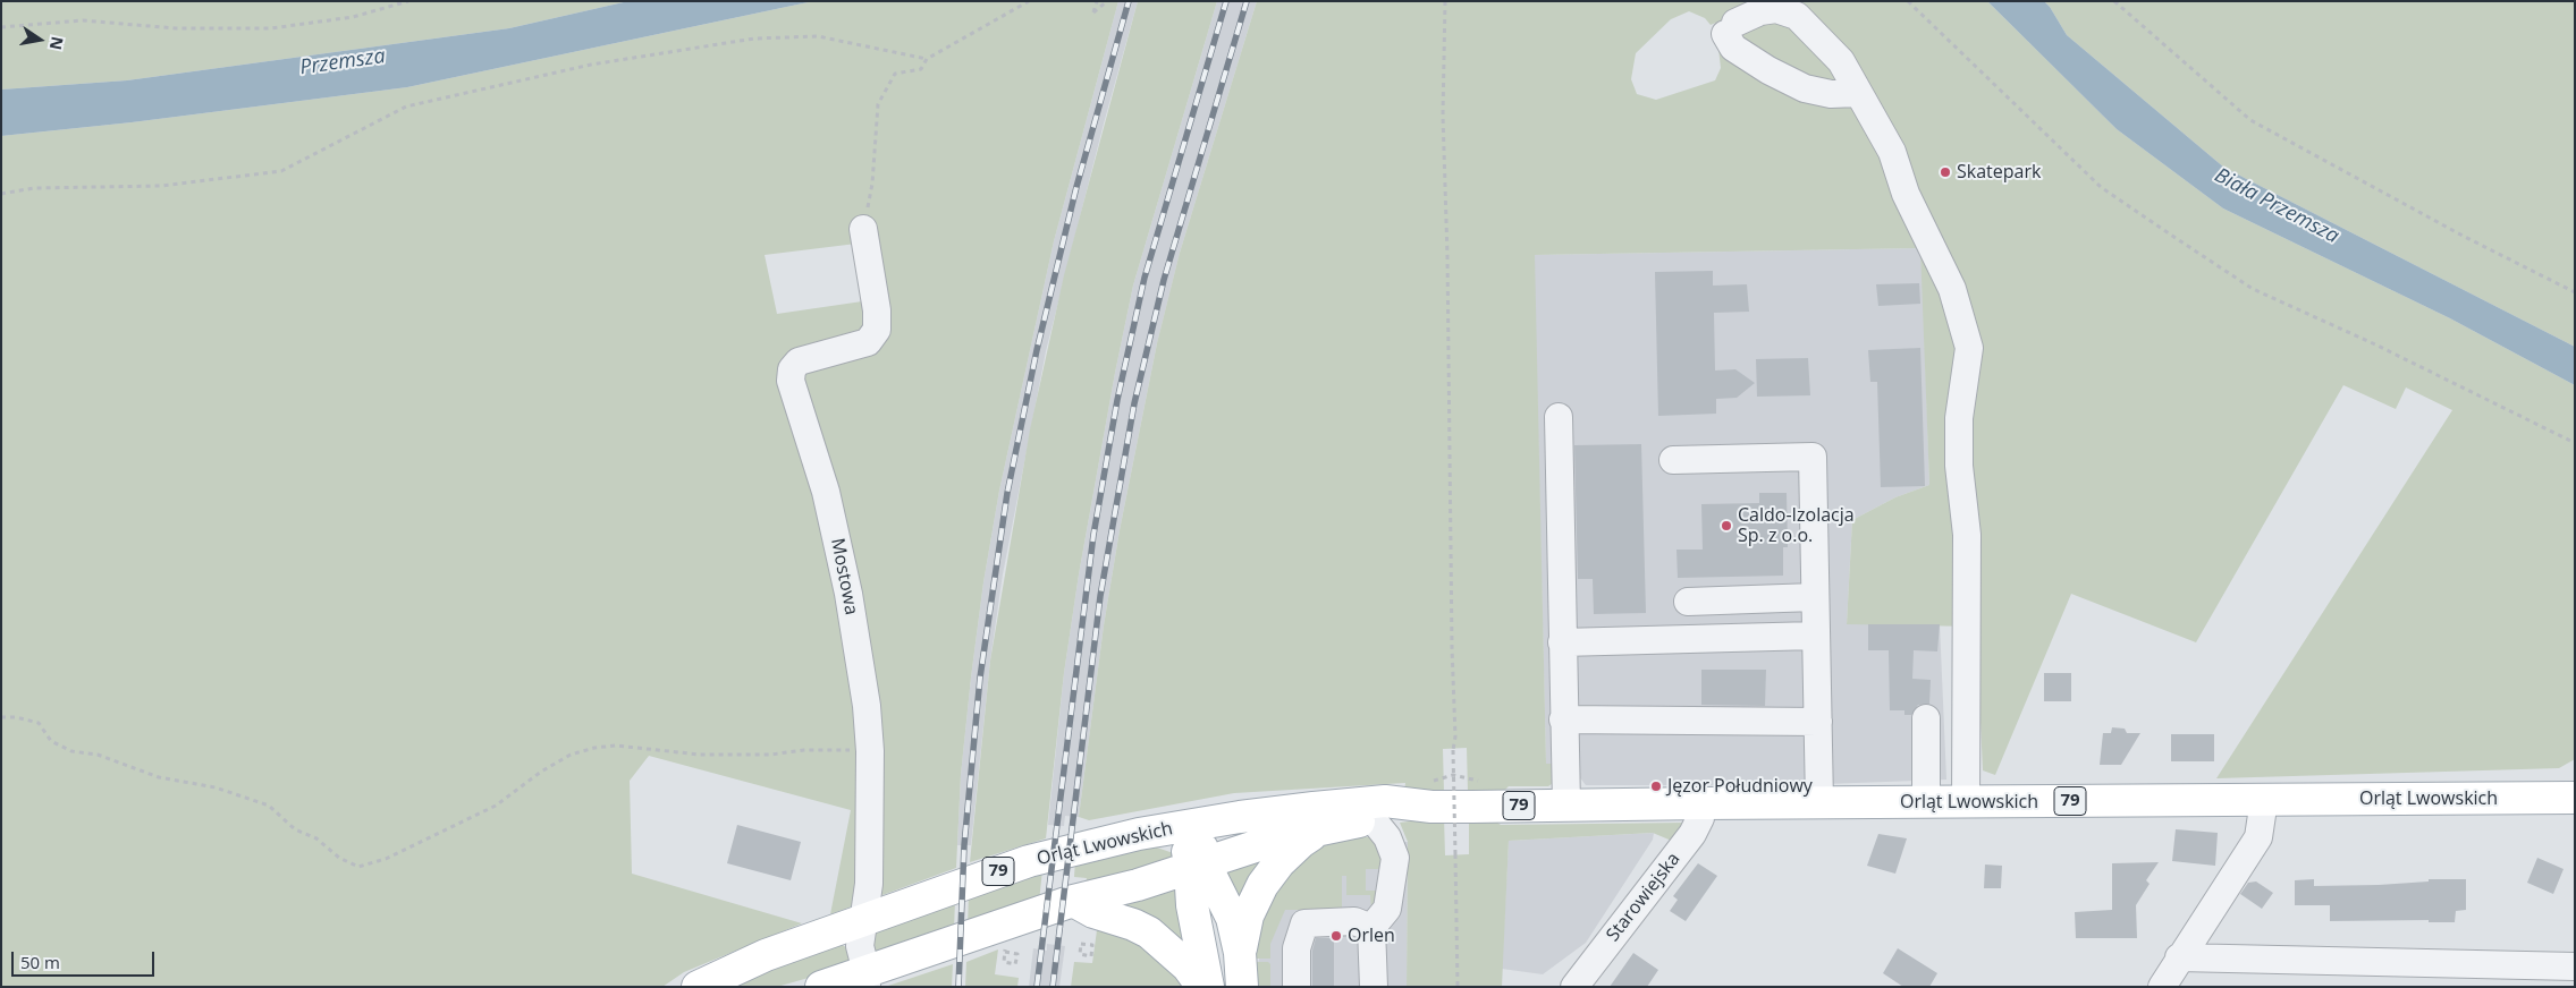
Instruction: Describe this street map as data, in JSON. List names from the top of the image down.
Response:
{
  "streets": {
    "main road": ["Orląt Lwowskich", "79"],
    "street": ["Mostowa", "Starowiejska"]
  },
  "crossings": [
    ["Mostowa", "Orląt Lwowskich"],
    ["Orląt Lwowskich", "Starowiejska"]
  ],
  "water": ["Przemsza", "Biała Przemsza"],
  "places": [
    "Skatepark",
    "Caldo-Izolacja Sp. z o.o.",
    "Jęzor Południowy",
    "Orlen"
  ],
  "scale_bar": "50 m",
  "north": "right"
}
